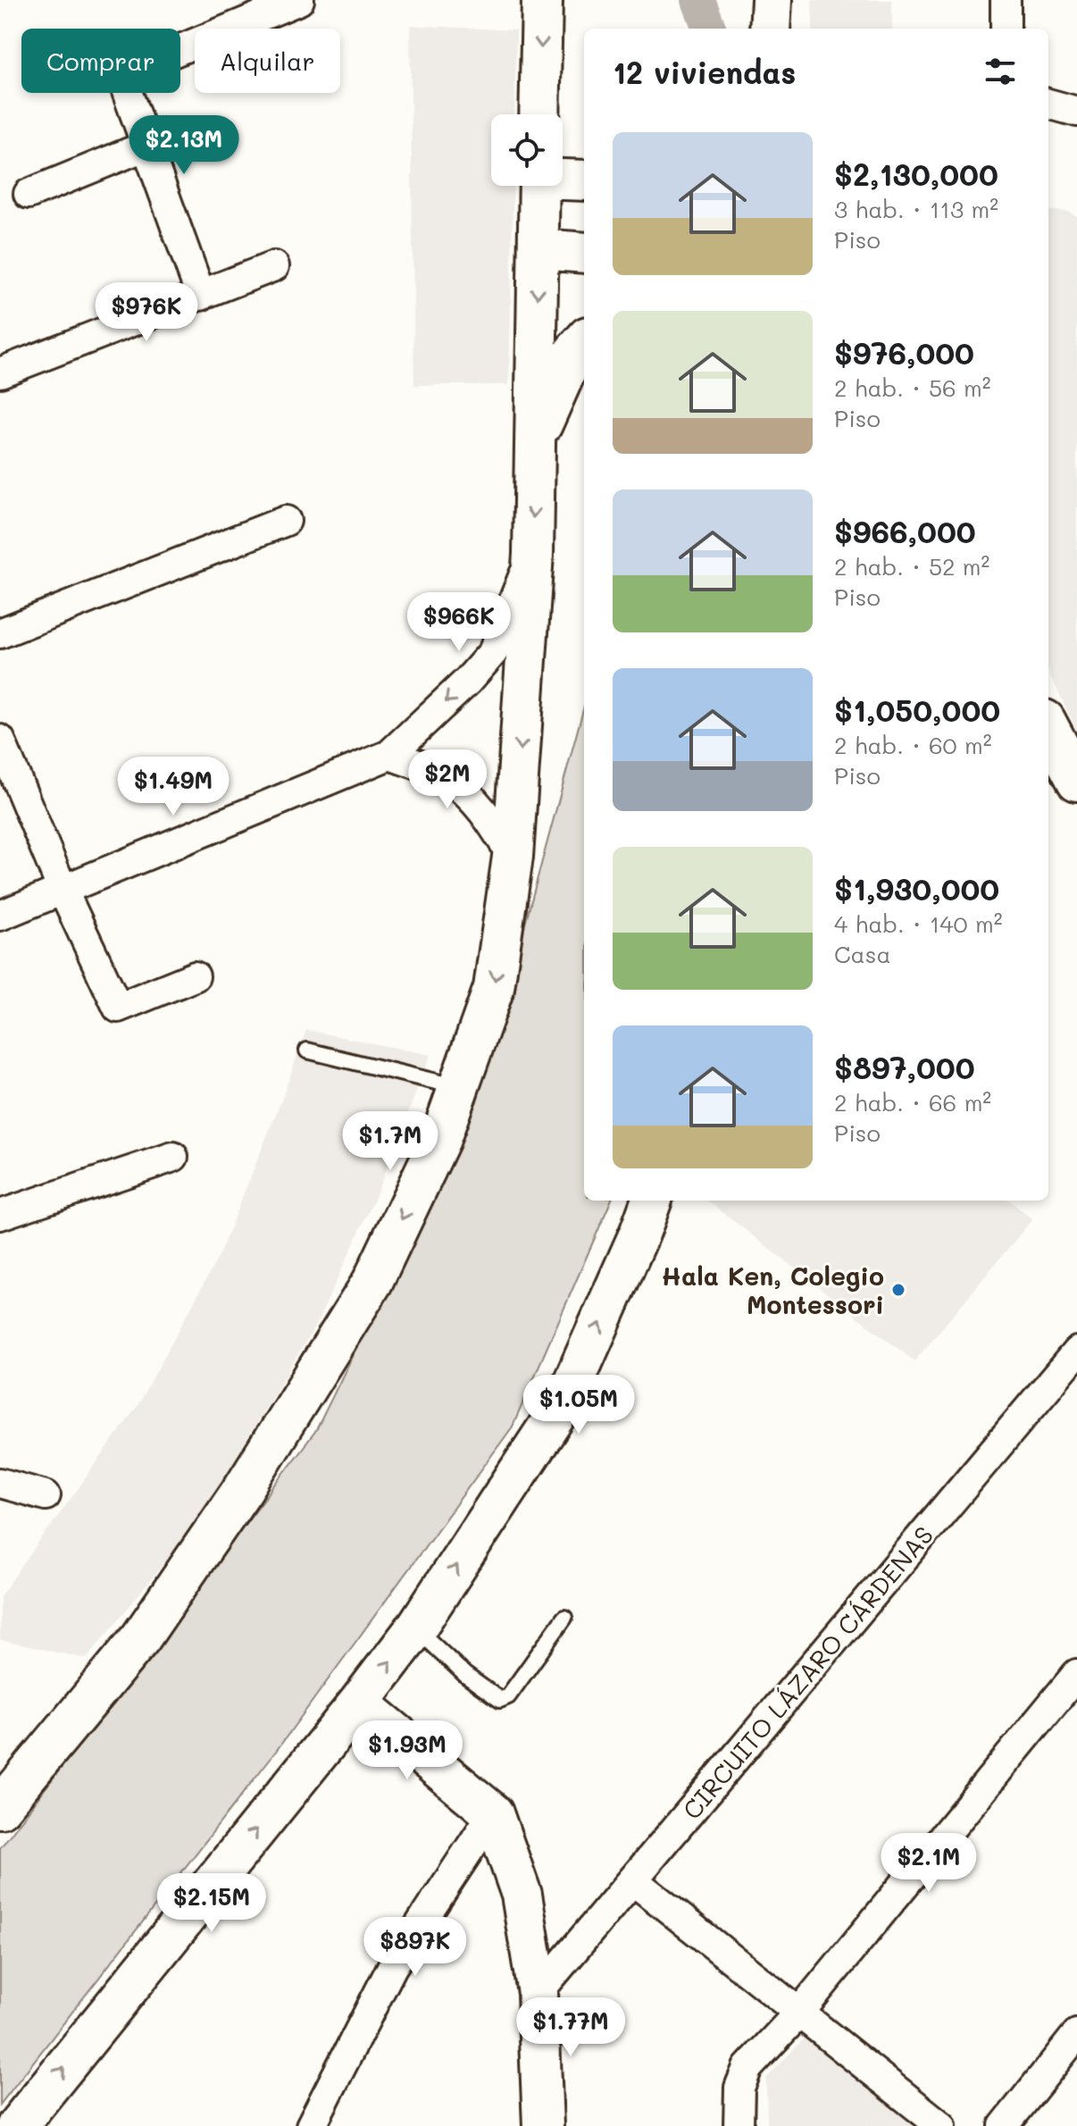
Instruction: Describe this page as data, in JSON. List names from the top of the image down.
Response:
{
  "streets": {
    "street": ["CIRCUITO LÁZARO CÁRDENAS"]
  },
  "places": ["Hala Ken, Colegio Montessori"],
  "page": {
    "chip": ["Comprar", "Alquilar"],
    "heading": "12 viviendas",
    "list": [
      {
        "name": "$2,130,000",
        "note": "3 hab. · 113 m² · Piso"
      },
      {
        "name": "$976,000",
        "note": "2 hab. · 56 m² · Piso"
      },
      {
        "name": "$966,000",
        "note": "2 hab. · 52 m² · Piso"
      },
      {
        "name": "$1,050,000",
        "note": "2 hab. · 60 m² · Piso"
      },
      {
        "name": "$1,930,000",
        "note": "4 hab. · 140 m² · Casa"
      },
      {
        "name": "$897,000",
        "note": "2 hab. · 66 m² · Piso"
      }
    ],
    "price": [
      "$2.13M",
      "$976K",
      "$966K",
      "$2M",
      "$1.49M",
      "$1.7M",
      "$1.05M",
      "$1.93M",
      "$2.1M",
      "$2.15M",
      "$897K",
      "$1.77M"
    ]
  }
}
